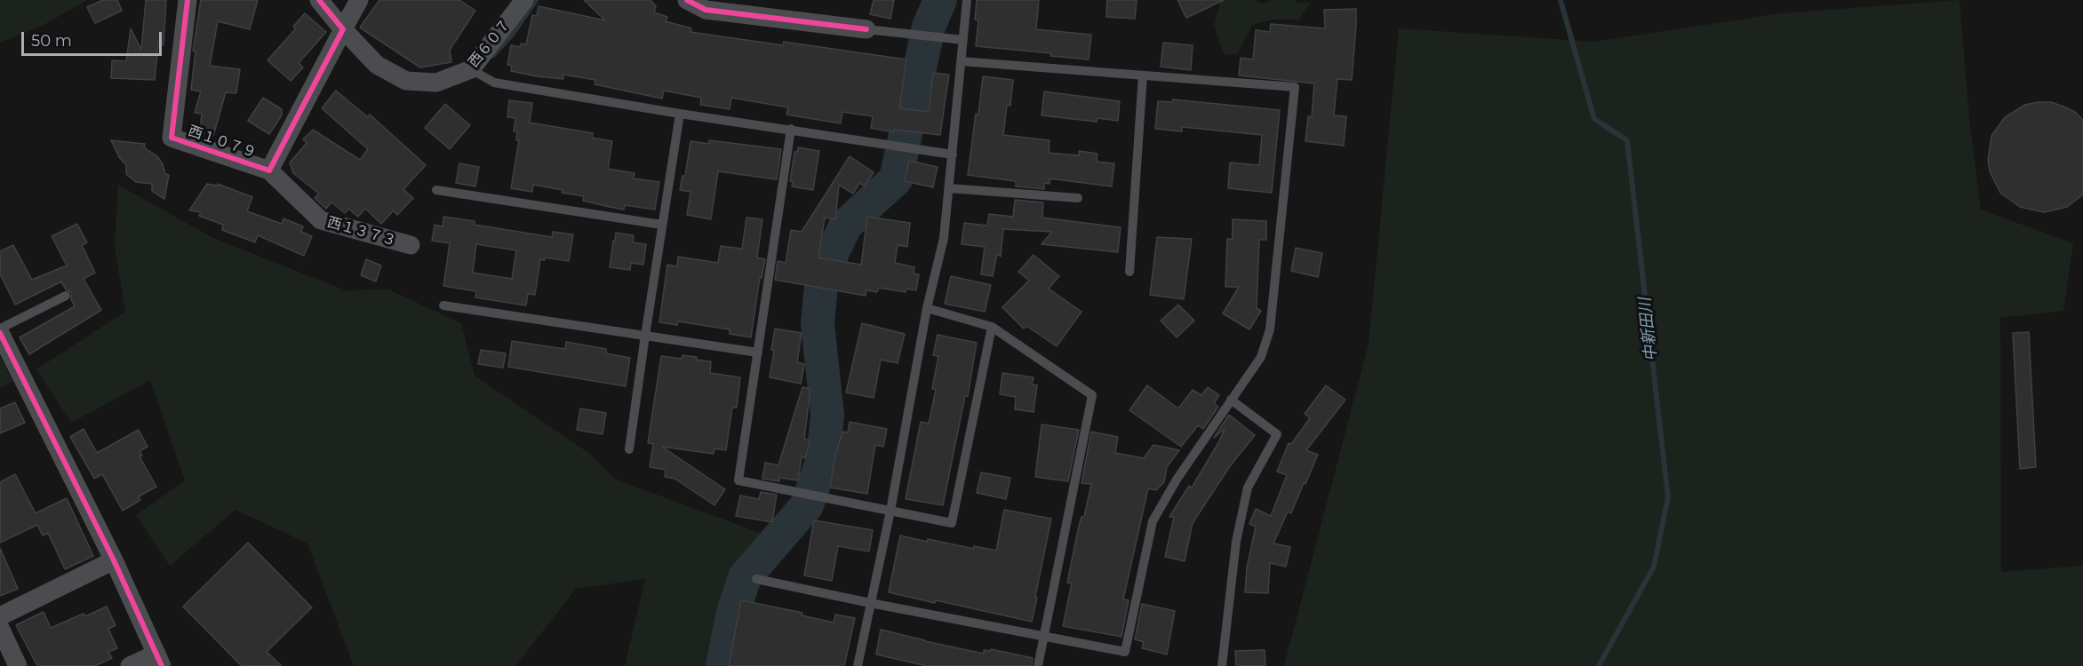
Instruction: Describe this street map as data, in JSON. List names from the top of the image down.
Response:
{
  "streets": {
    "street": ["西６０７", "西１０７９", "西１３７３"]
  },
  "crossings": [
    ["西６０７", "西１０７９"],
    ["西１０７９", "西１３７３"]
  ],
  "water": ["中新田川"],
  "scale_bar": "50 m"
}
